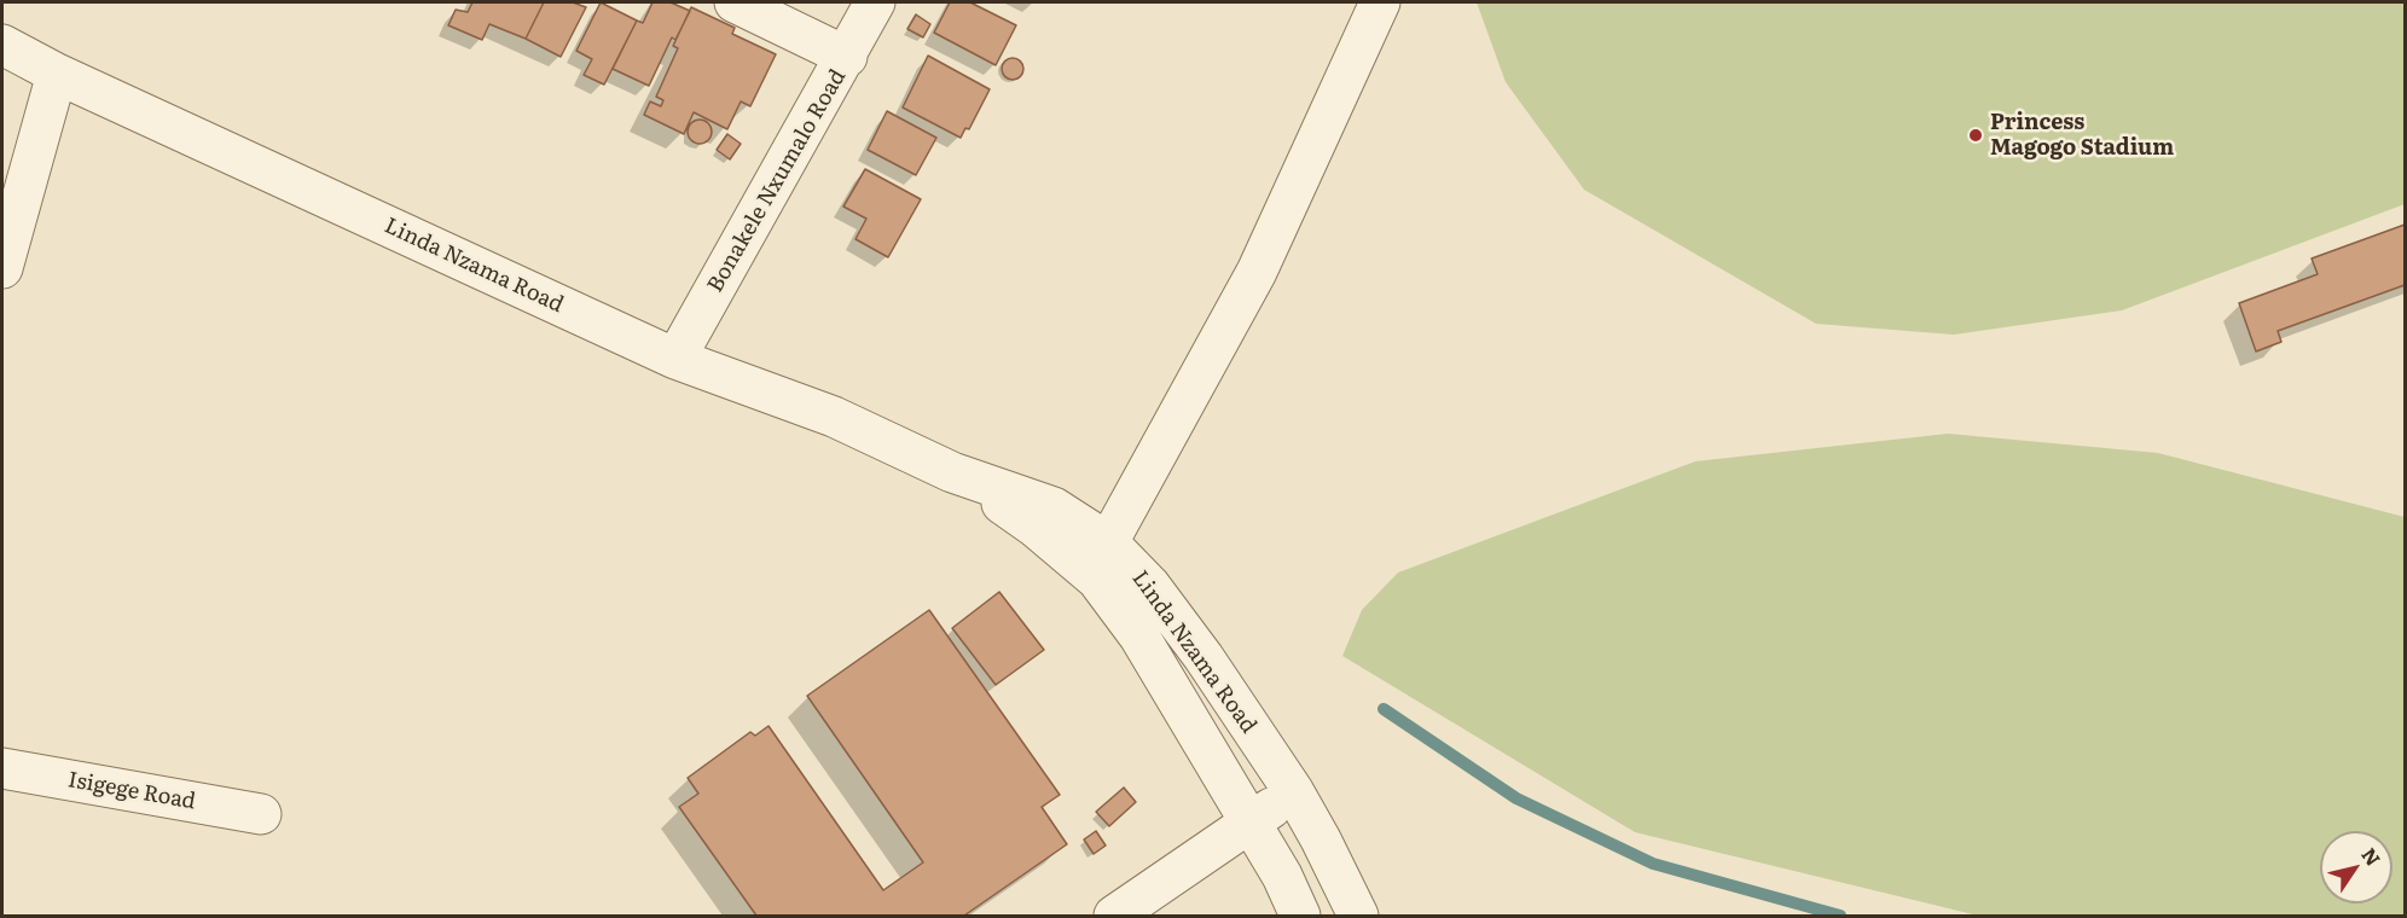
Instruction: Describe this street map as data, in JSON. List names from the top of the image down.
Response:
{
  "streets": {
    "street": ["Bonakele Nxumalo Road", "Linda Nzama Road", "Isigege Road"]
  },
  "crossings": [
    ["Bonakele Nxumalo Road", "Linda Nzama Road"]
  ],
  "places": ["Princess Magogo Stadium"],
  "north": "top right"
}
